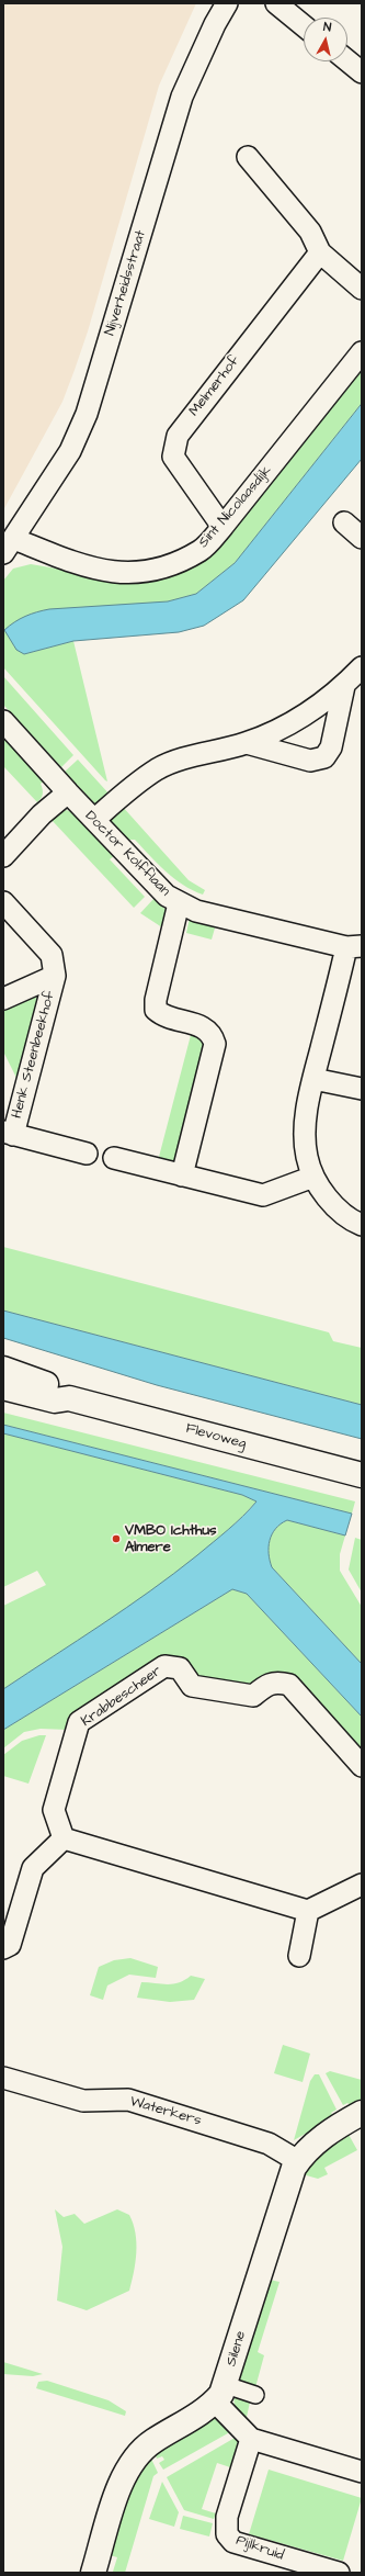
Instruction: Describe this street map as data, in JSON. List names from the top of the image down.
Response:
{
  "streets": {
    "street": [
      "Nijverheidsstraat",
      "Melmerhof",
      "Sint Nicolaasdijk",
      "Doctor Kolfflaan",
      "Henk Steenbeekhof",
      "Flevoweg",
      "Krabbescheer",
      "Waterkers",
      "Silene",
      "Pijlkruid"
    ]
  },
  "crossings": [
    ["Nijverheidsstraat", "Sint Nicolaasdijk"],
    ["Melmerhof", "Sint Nicolaasdijk"],
    ["Waterkers", "Silene"]
  ],
  "places": ["VMBO Ichthus Almere"],
  "north": "top"
}
